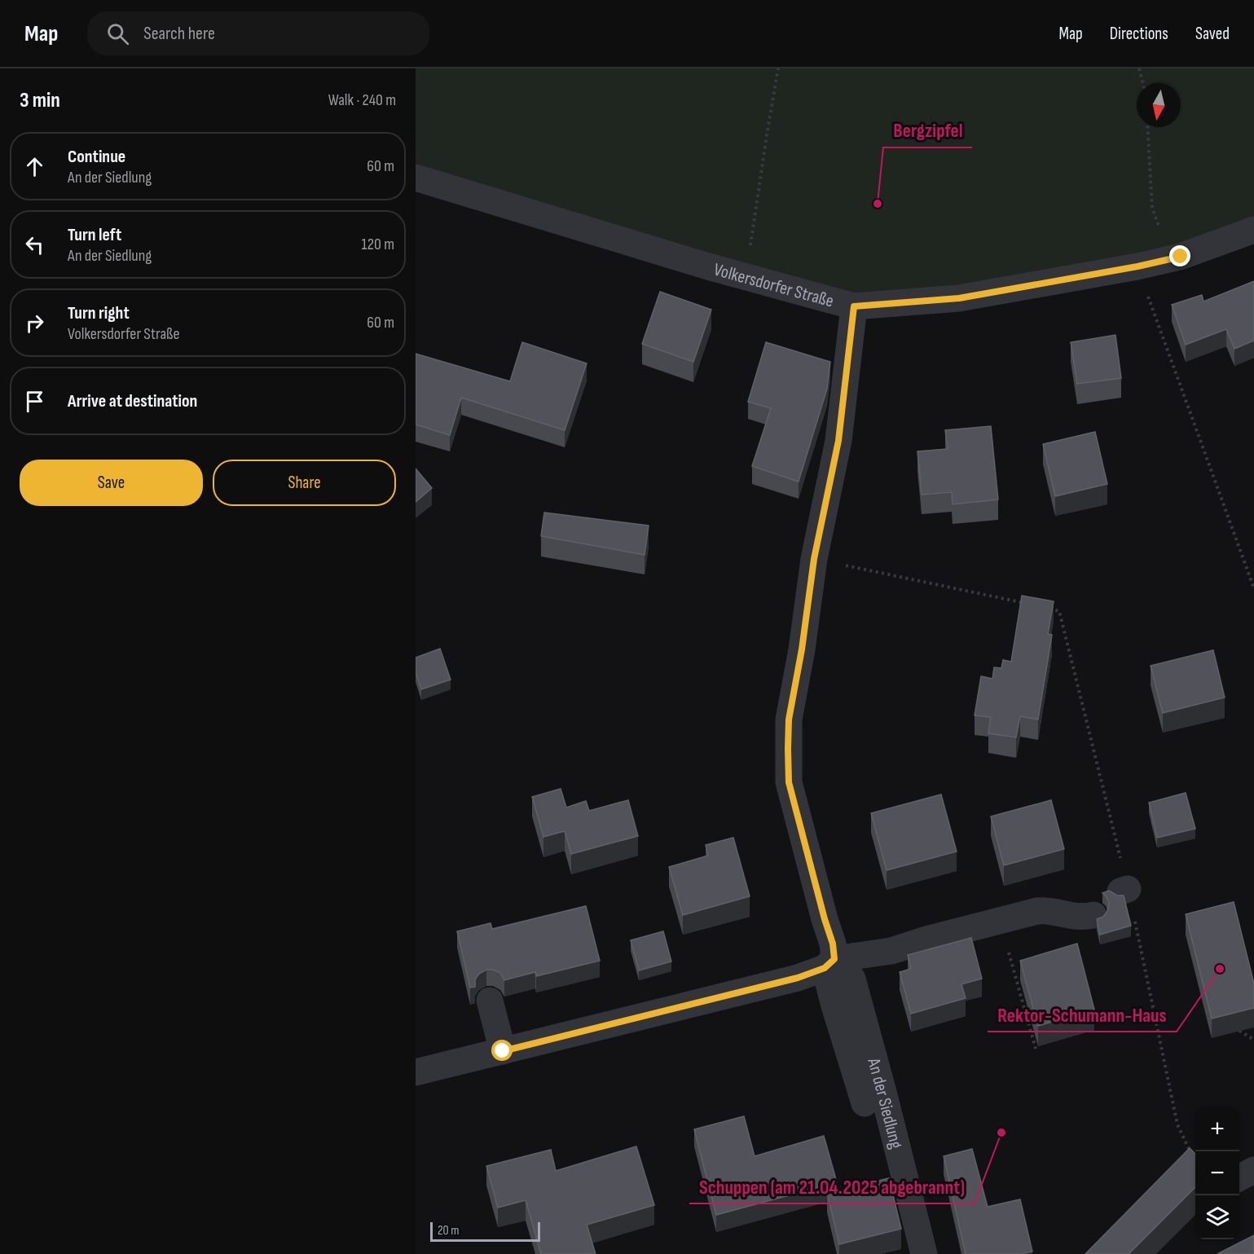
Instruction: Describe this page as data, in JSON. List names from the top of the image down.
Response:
{
  "streets": {
    "street": ["Volkersdorfer Straße", "An der Siedlung"]
  },
  "places": ["Bergzipfel", "Rektor-Schumann-Haus", "Schuppen (am 21.04.2025 abgebrannt)"],
  "scale_bar": "20 m",
  "north": "bottom",
  "page": {
    "header": "Map",
    "search": "Search here",
    "nav": ["Map", "Directions", "Saved"],
    "heading": ["3 min", "Walk · 240 m"],
    "list": [
      ["Continue", "An der Siedlung", "60 m"],
      ["Turn left", "An der Siedlung", "120 m"],
      ["Turn right", "Volkersdorfer Straße", "60 m"],
      "Arrive at destination"
    ],
    "buttons": ["Save", "Share"],
    "map_buttons": ["+", "−"],
    "scale": "20 m"
  }
}
